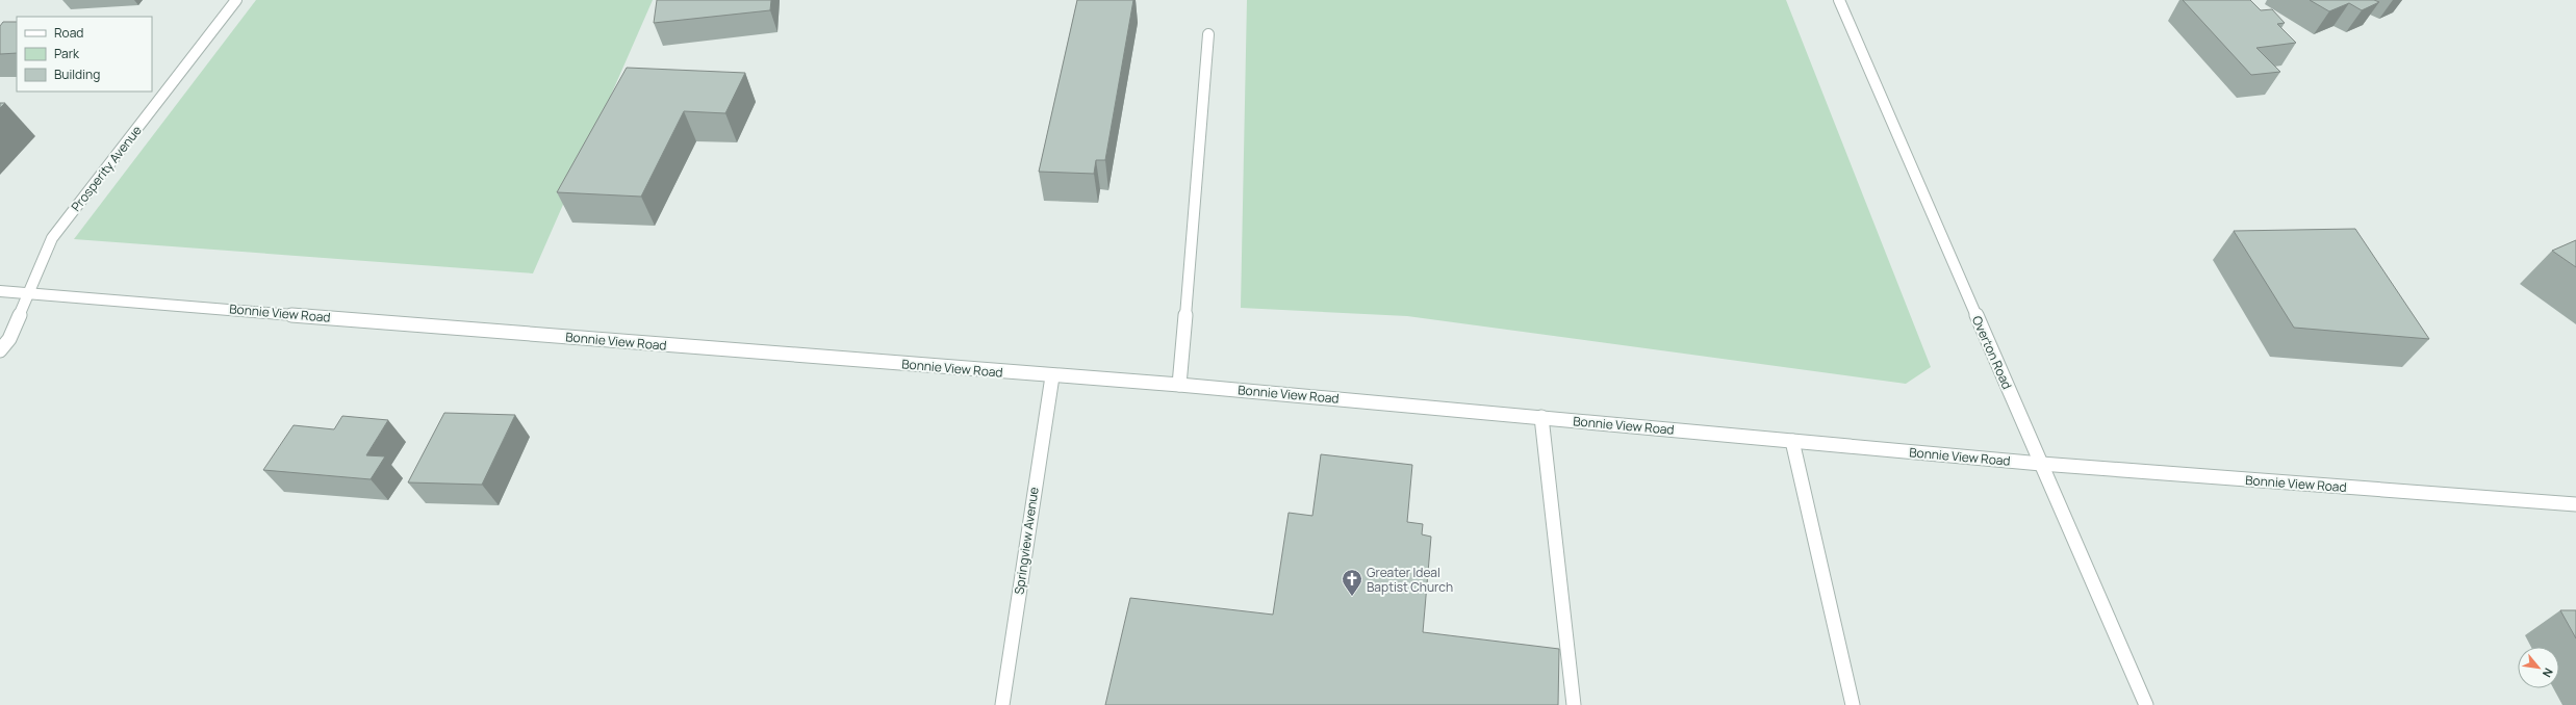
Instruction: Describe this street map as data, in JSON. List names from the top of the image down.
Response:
{
  "streets": {
    "street": [
      "Prosperity Avenue",
      "Bonnie View Road",
      "Overton Road",
      "Springview Avenue"
    ]
  },
  "crossings": [
    ["Prosperity Avenue", "Bonnie View Road"],
    ["Bonnie View Road", "Overton Road"],
    ["Bonnie View Road", "Springview Avenue"]
  ],
  "places": {
    "church": ["Greater Ideal Baptist Church"]
  },
  "legend": ["Road", "Park", "Building"],
  "north": "bottom right"
}
